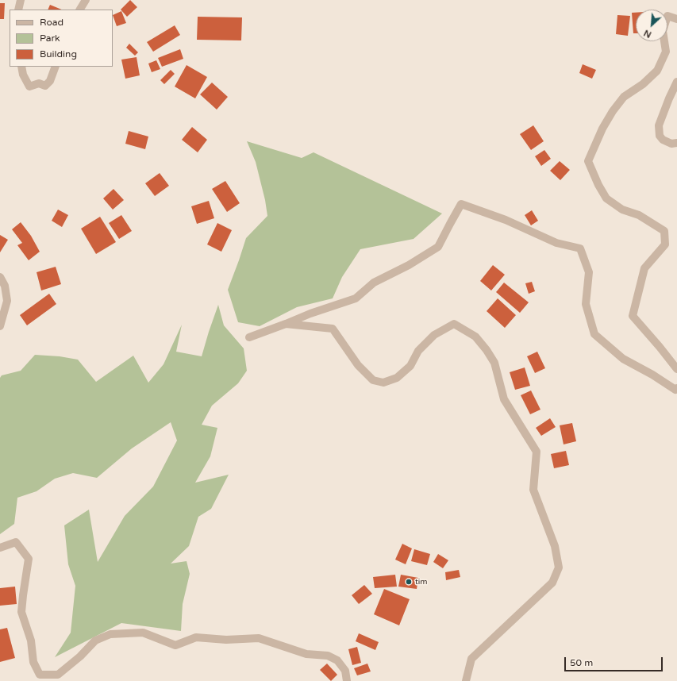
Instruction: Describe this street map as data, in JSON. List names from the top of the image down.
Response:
{
  "places": ["tim"],
  "legend": ["Road", "Park", "Building"],
  "scale_bar": "50 m",
  "north": "bottom left"
}
